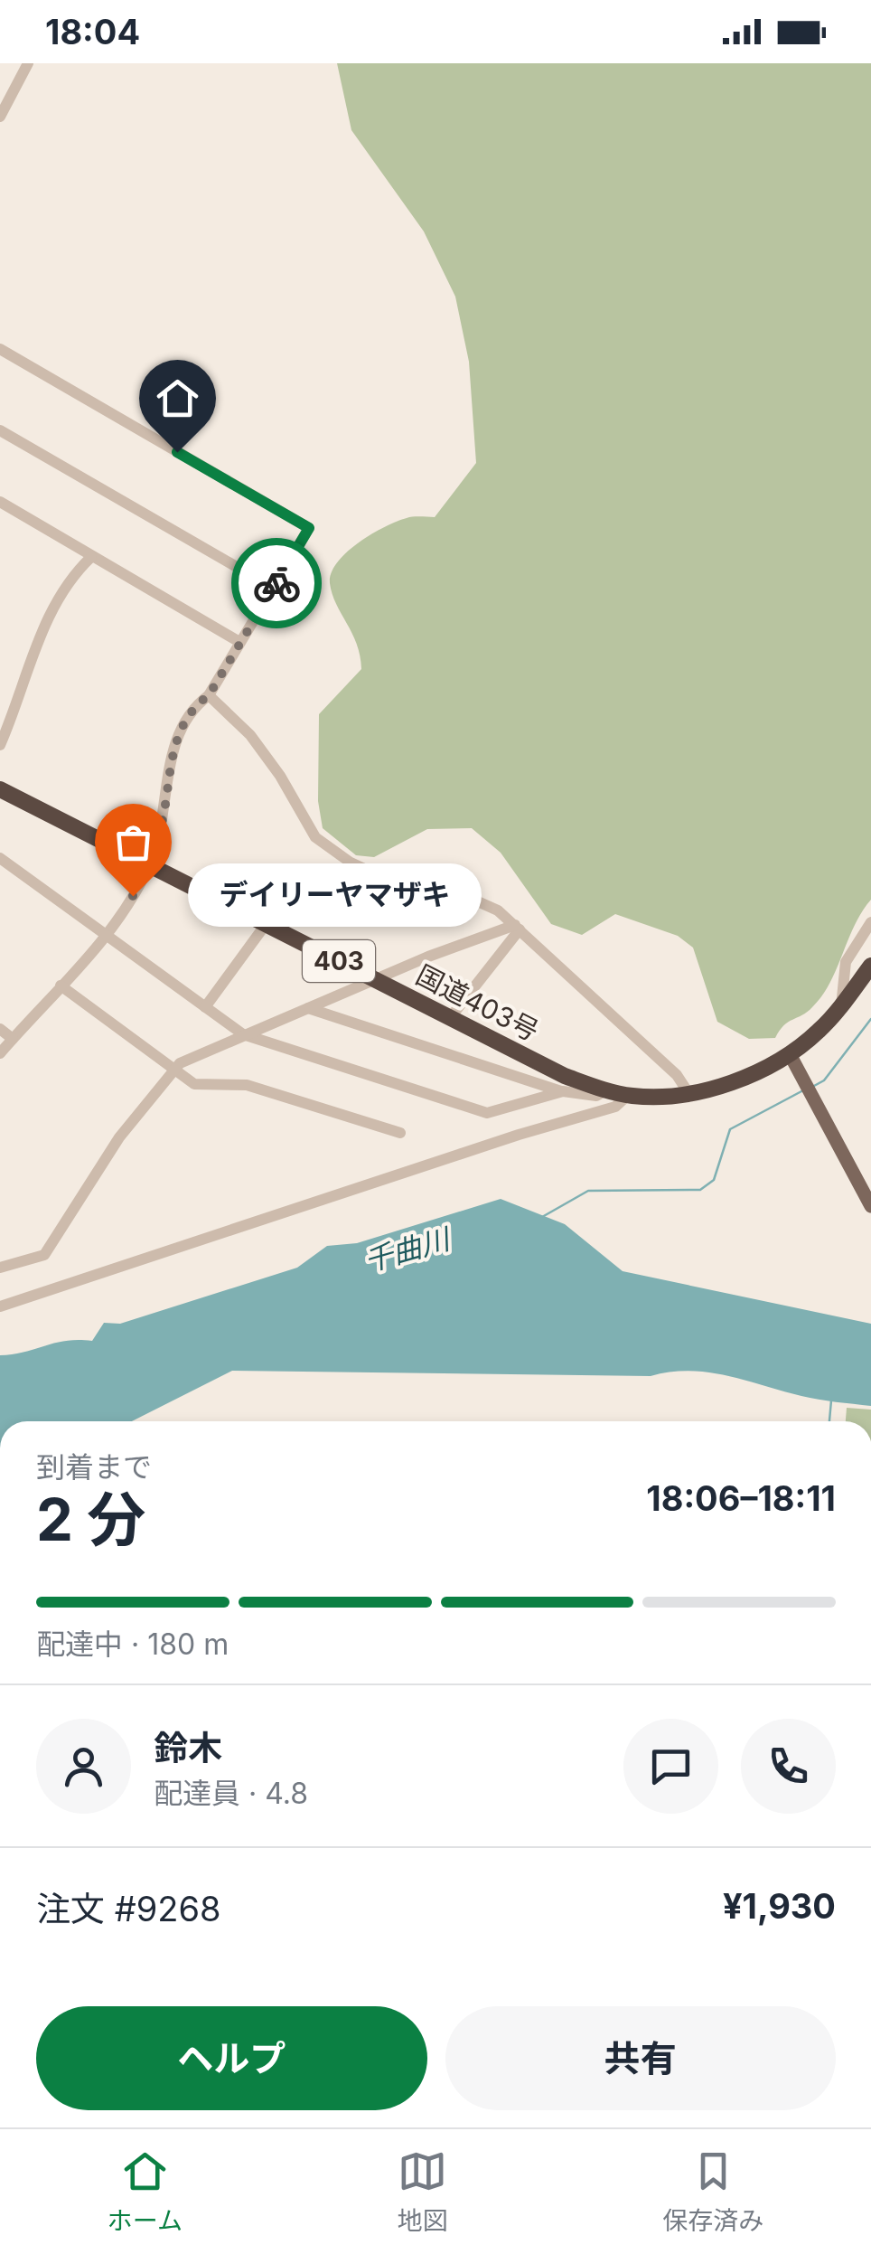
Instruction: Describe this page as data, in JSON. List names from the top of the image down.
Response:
{
  "streets": {
    "highway": ["403", "国道403号"]
  },
  "water": ["千曲川"],
  "places": ["デイリーヤマザキ"],
  "page": {
    "status": "18:04",
    "bubble": "デイリーヤマザキ",
    "heading": ["2 分", "到着まで", "18:06–18:11"],
    "panel": [
      "鈴木",
      "配達員 · 4.8",
      "注文 #9268",
      "¥1,930"
    ],
    "bar": "配達中 · 180 m",
    "buttons": ["ヘルプ", "共有"],
    "tabs": ["ホーム", "地図", "保存済み"]
  }
}
